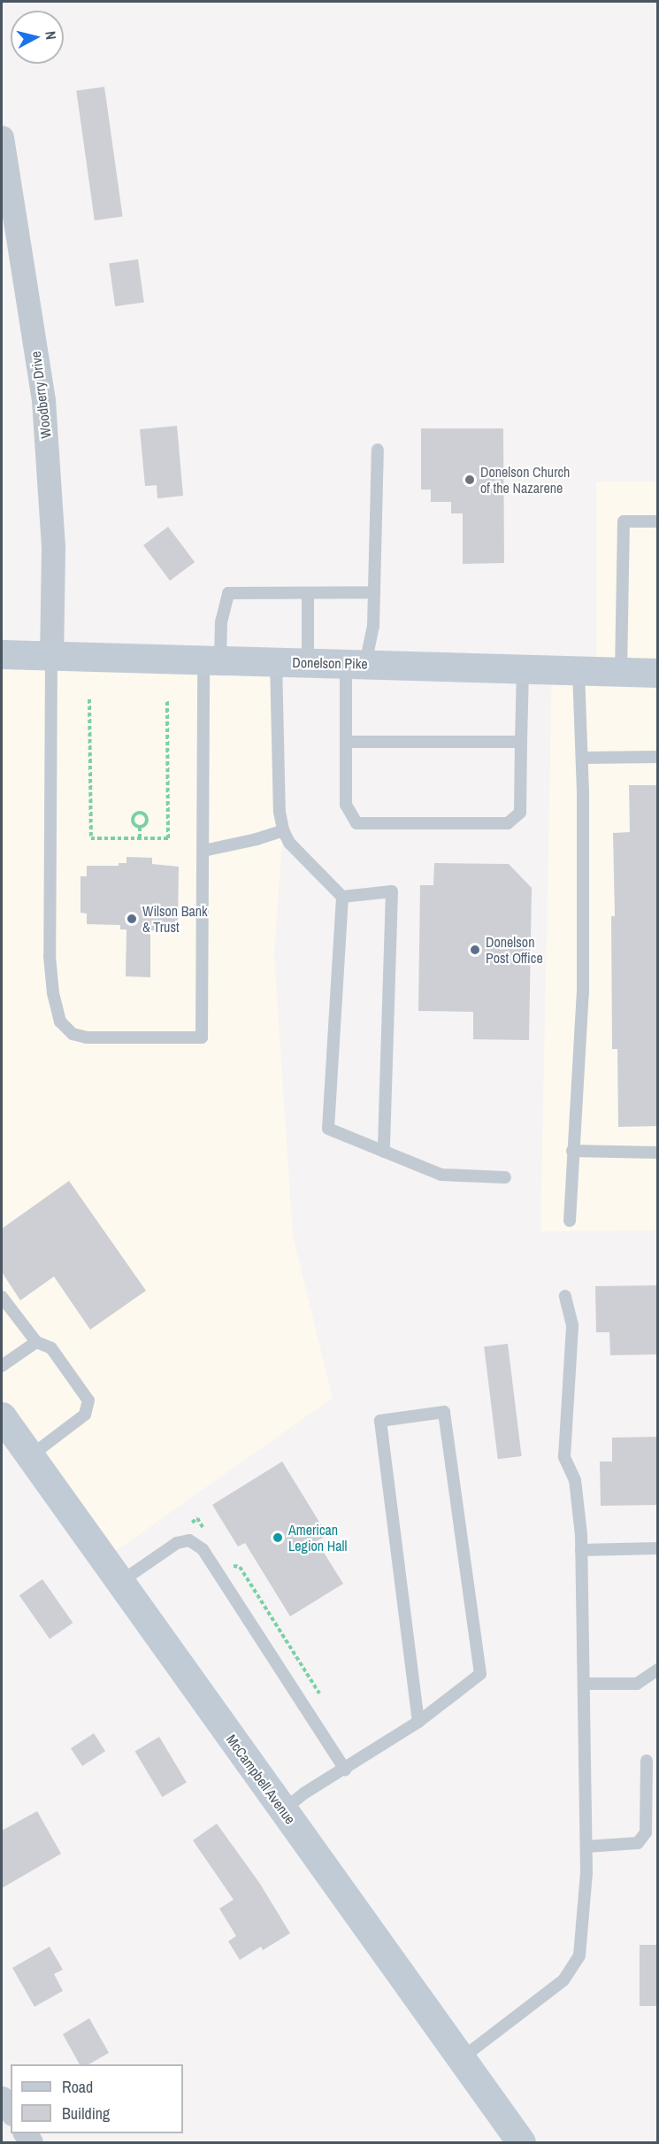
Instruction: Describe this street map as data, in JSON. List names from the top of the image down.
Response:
{
  "streets": {
    "street": ["Woodberry Drive", "Donelson Pike", "McCampbell Avenue"]
  },
  "crossings": [
    ["Woodberry Drive", "Donelson Pike"]
  ],
  "places": [
    "Donelson Church of the Nazarene",
    "Wilson Bank & Trust",
    "Donelson Post Office",
    "American Legion Hall"
  ],
  "legend": ["Road", "Building"],
  "north": "right"
}
